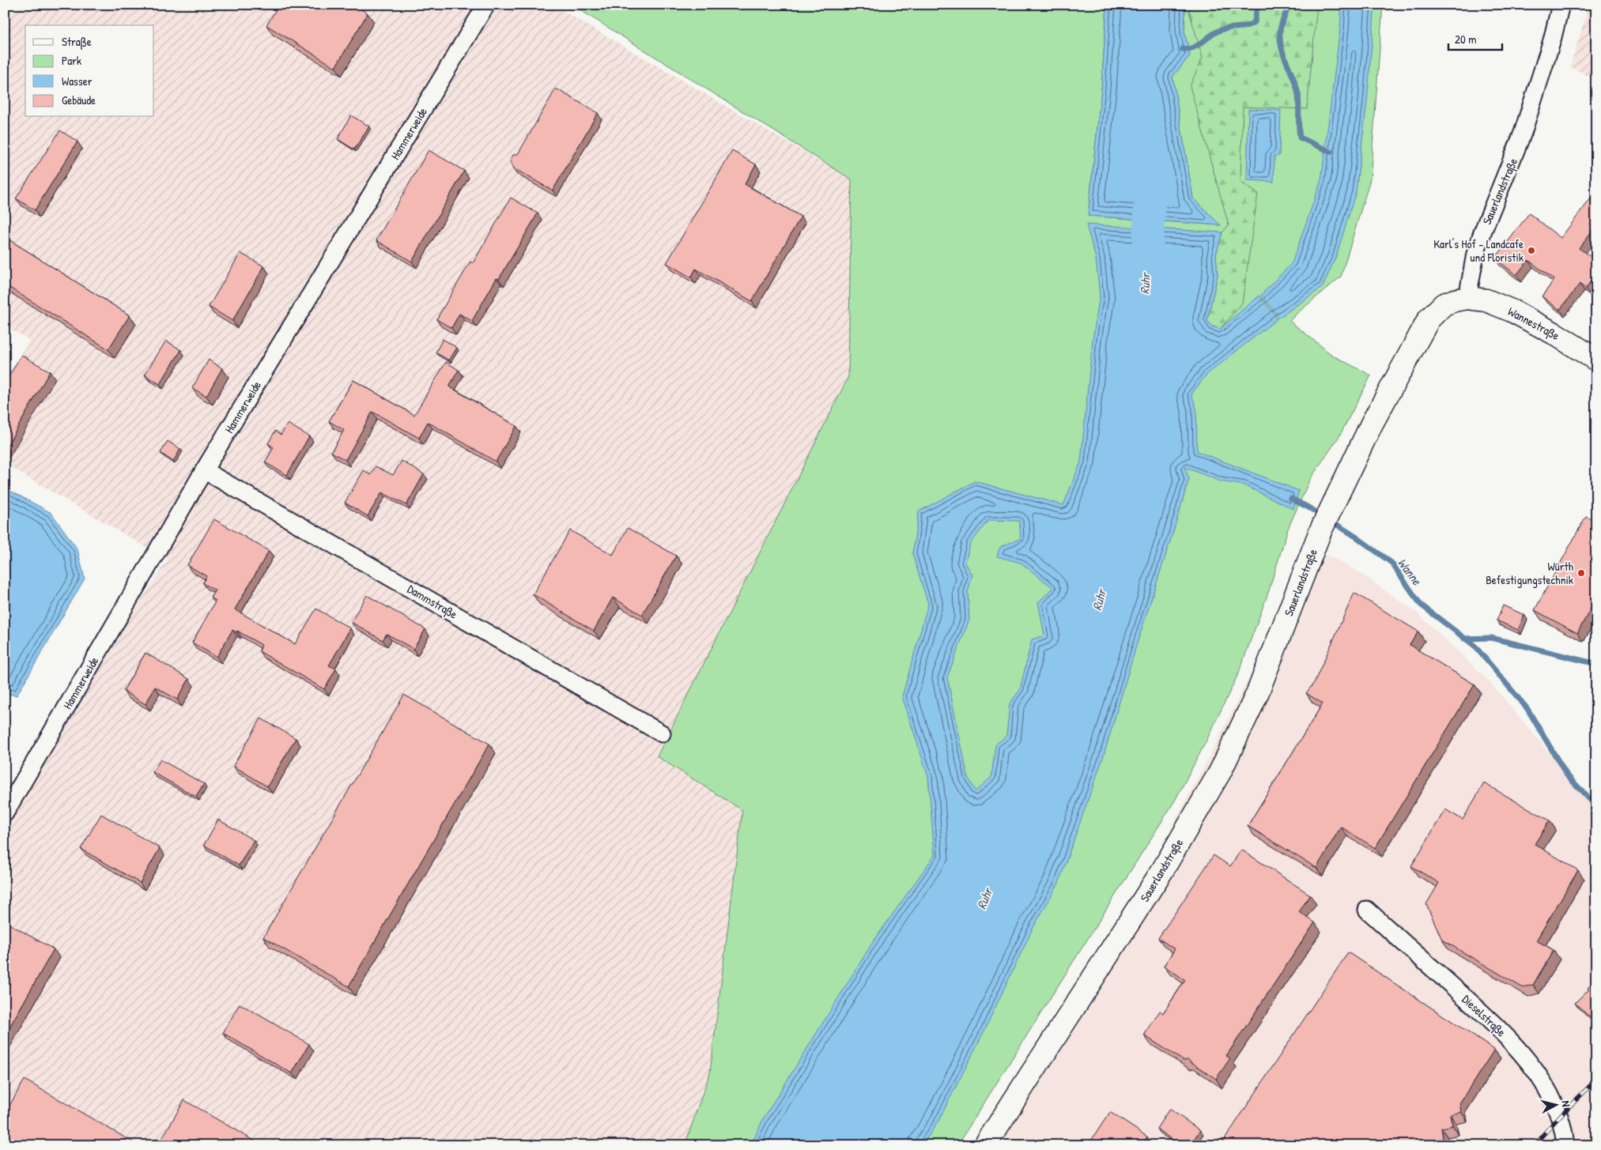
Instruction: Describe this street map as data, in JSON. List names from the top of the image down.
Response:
{
  "streets": {
    "street": [
      "Hammerweide",
      "Sauerlandstraße",
      "Wannestraße",
      "Dammstraße",
      "Dieselstraße"
    ]
  },
  "crossings": [
    ["Hammerweide", "Dammstraße"],
    ["Sauerlandstraße", "Wannestraße"]
  ],
  "water": ["Ruhr", "Wanne"],
  "places": ["Karl's Hof - Landcafe und Floristik", "Würth Befestigungstechnik"],
  "legend": [
    "Straße",
    "Park",
    "Wasser",
    "Gebäude"
  ],
  "scale_bar": "20 m",
  "north": "right"
}
